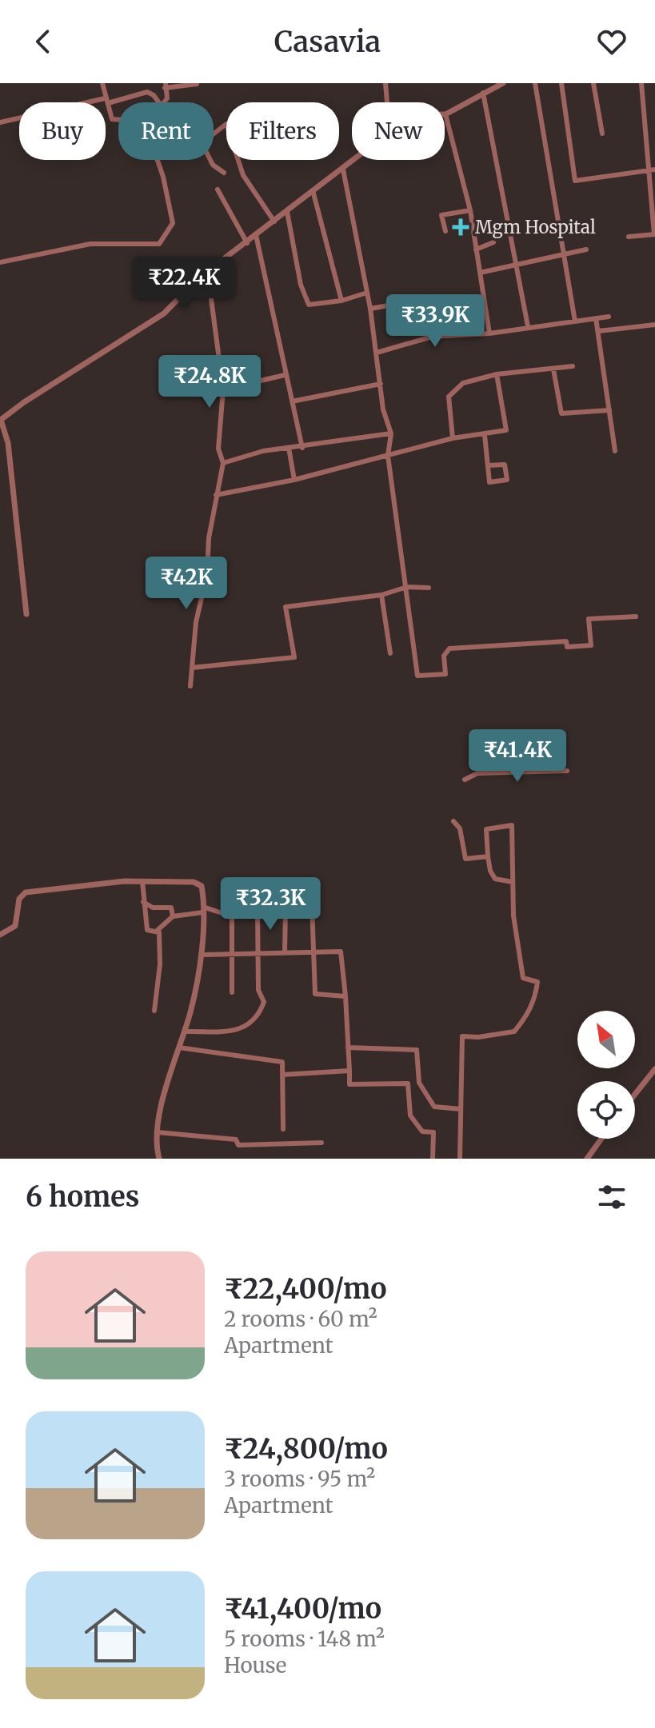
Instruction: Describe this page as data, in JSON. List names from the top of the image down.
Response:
{
  "places": {
    "health": ["Mgm Hospital"]
  },
  "north": "top left",
  "page": {
    "header": "Casavia",
    "chip": [
      "Buy",
      "Rent",
      "Filters",
      "New"
    ],
    "price": [
      "₹22.4K",
      "₹33.9K",
      "₹24.8K",
      "₹42K",
      "₹41.4K",
      "₹32.3K"
    ],
    "heading": "6 homes",
    "list": [
      {
        "name": "₹22,400/mo",
        "note": "2 rooms · 60 m² · Apartment"
      },
      {
        "name": "₹24,800/mo",
        "note": "3 rooms · 95 m² · Apartment"
      },
      {
        "name": "₹41,400/mo",
        "note": "5 rooms · 148 m² · House"
      }
    ]
  }
}
